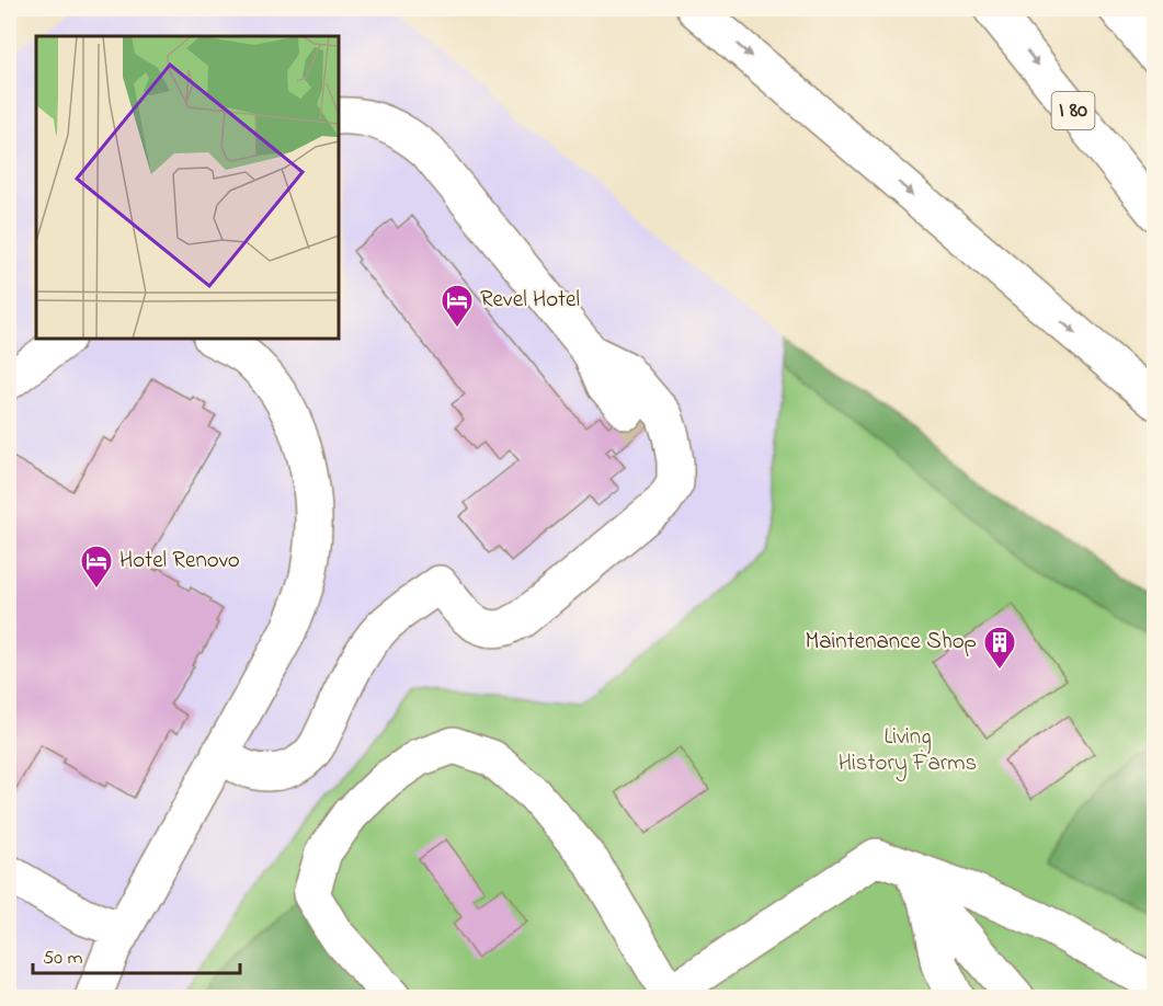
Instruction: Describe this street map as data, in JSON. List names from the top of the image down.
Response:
{
  "streets": {
    "main road": ["I 80"]
  },
  "parks": ["Living History Farms"],
  "places": {
    "hotel": ["Revel Hotel", "Hotel Renovo"],
    "building": ["Maintenance Shop"]
  },
  "scale_bar": "50 m"
}
